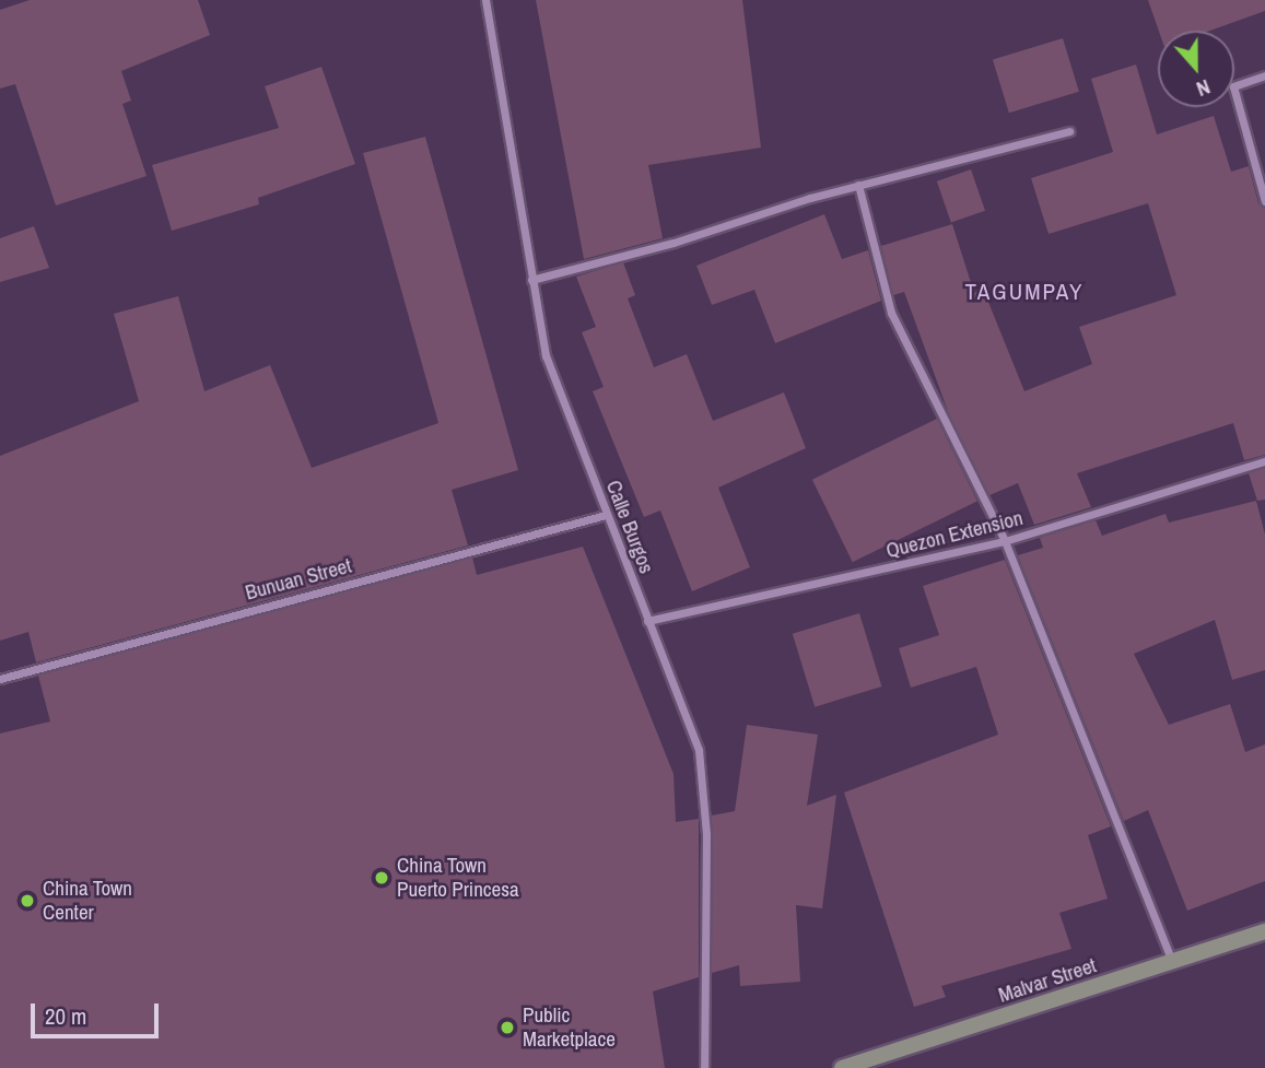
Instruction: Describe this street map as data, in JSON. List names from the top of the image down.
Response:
{
  "streets": {
    "main road": ["Malvar Street"],
    "street": ["Calle Burgos", "Quezon Extension", "Bunuan Street"]
  },
  "crossings": [
    ["Calle Burgos", "Quezon Extension"],
    ["Calle Burgos", "Bunuan Street"]
  ],
  "districts": ["TAGUMPAY"],
  "places": ["China Town Puerto Princesa", "China Town Center", "Public Marketplace"],
  "scale_bar": "20 m",
  "north": "bottom"
}
